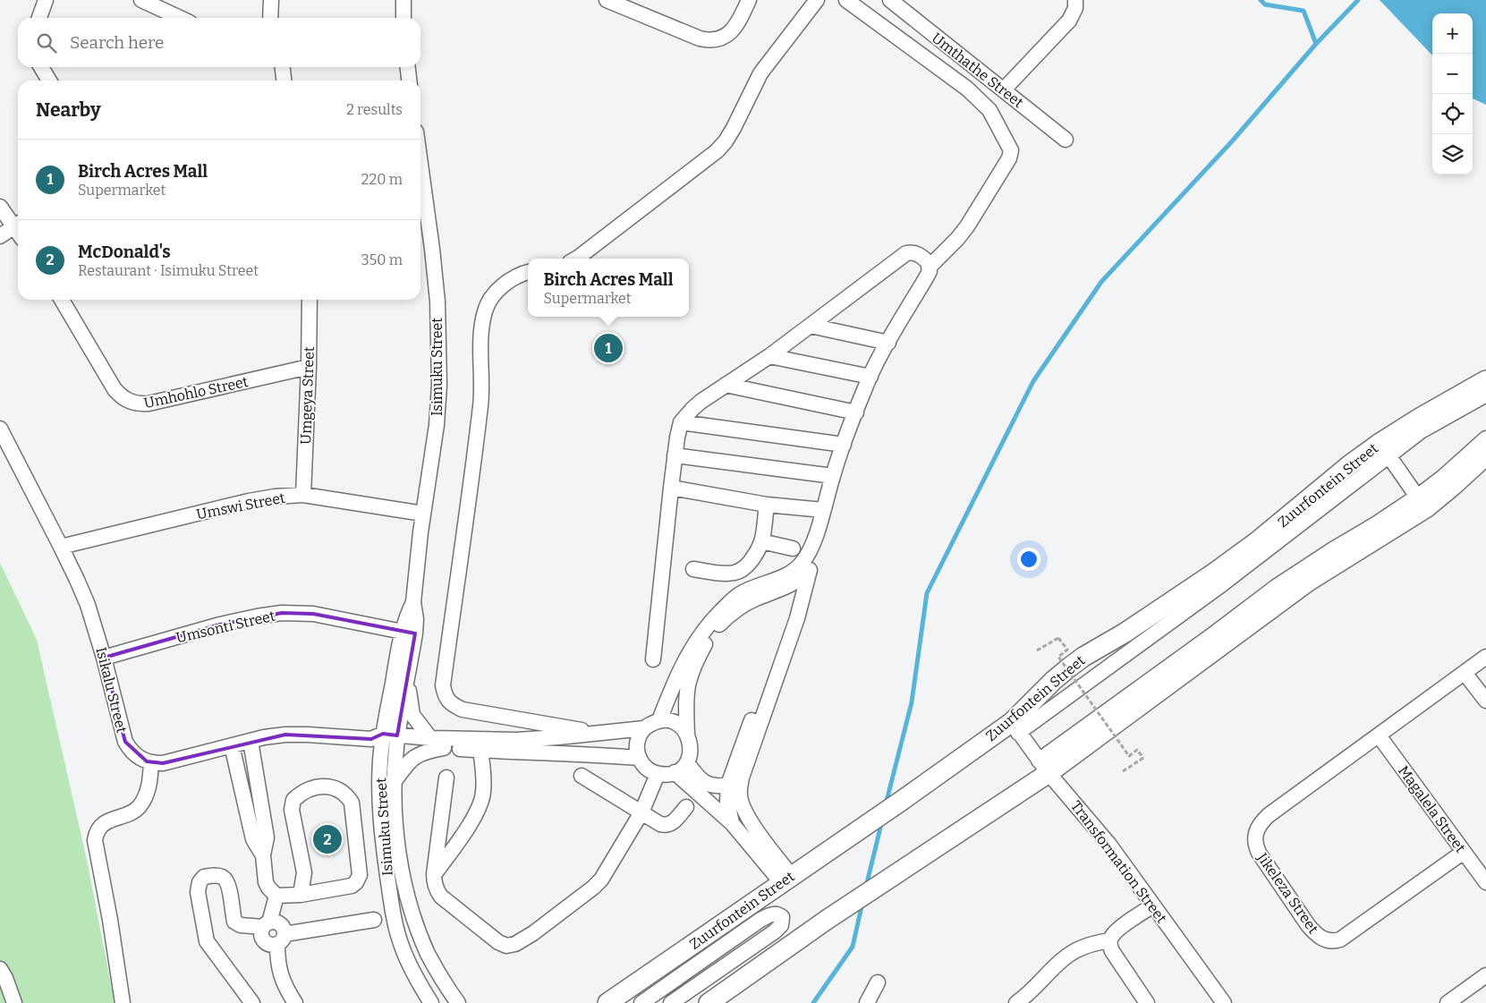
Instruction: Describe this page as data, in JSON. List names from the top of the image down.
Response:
{
  "streets": {
    "main road": ["Zuurfontein Street"],
    "street": [
      "Umthathe Street",
      "Isimuku Street",
      "Umhohlo Street",
      "Umgeya Street",
      "Umswi Street",
      "Umsonti Street",
      "Isikalu Street",
      "Magalela Street",
      "Transformation Street",
      "Jikeleza Street"
    ]
  },
  "crossings": [
    ["Isimuku Street", "Umswi Street"],
    ["Isimuku Street", "Umsonti Street"],
    ["Umhohlo Street", "Umgeya Street"],
    ["Umgeya Street", "Umswi Street"],
    ["Zuurfontein Street", "Transformation Street"],
    ["Umswi Street", "Isikalu Street"],
    ["Umsonti Street", "Isikalu Street"],
    ["Magalela Street", "Jikeleza Street"]
  ],
  "page": {
    "map_buttons": ["+", "−"],
    "search": "Search here",
    "heading": ["Nearby", "2 results"],
    "list": [
      {
        "mark": "1",
        "name": "Birch Acres Mall",
        "note": "Supermarket",
        "value": "220 m"
      },
      {
        "mark": "2",
        "name": "McDonald's",
        "note": "Restaurant · Isimuku Street",
        "value": "350 m"
      }
    ],
    "popup": ["Birch Acres Mall", "Supermarket"],
    "pins": ["1", "2"]
  }
}
